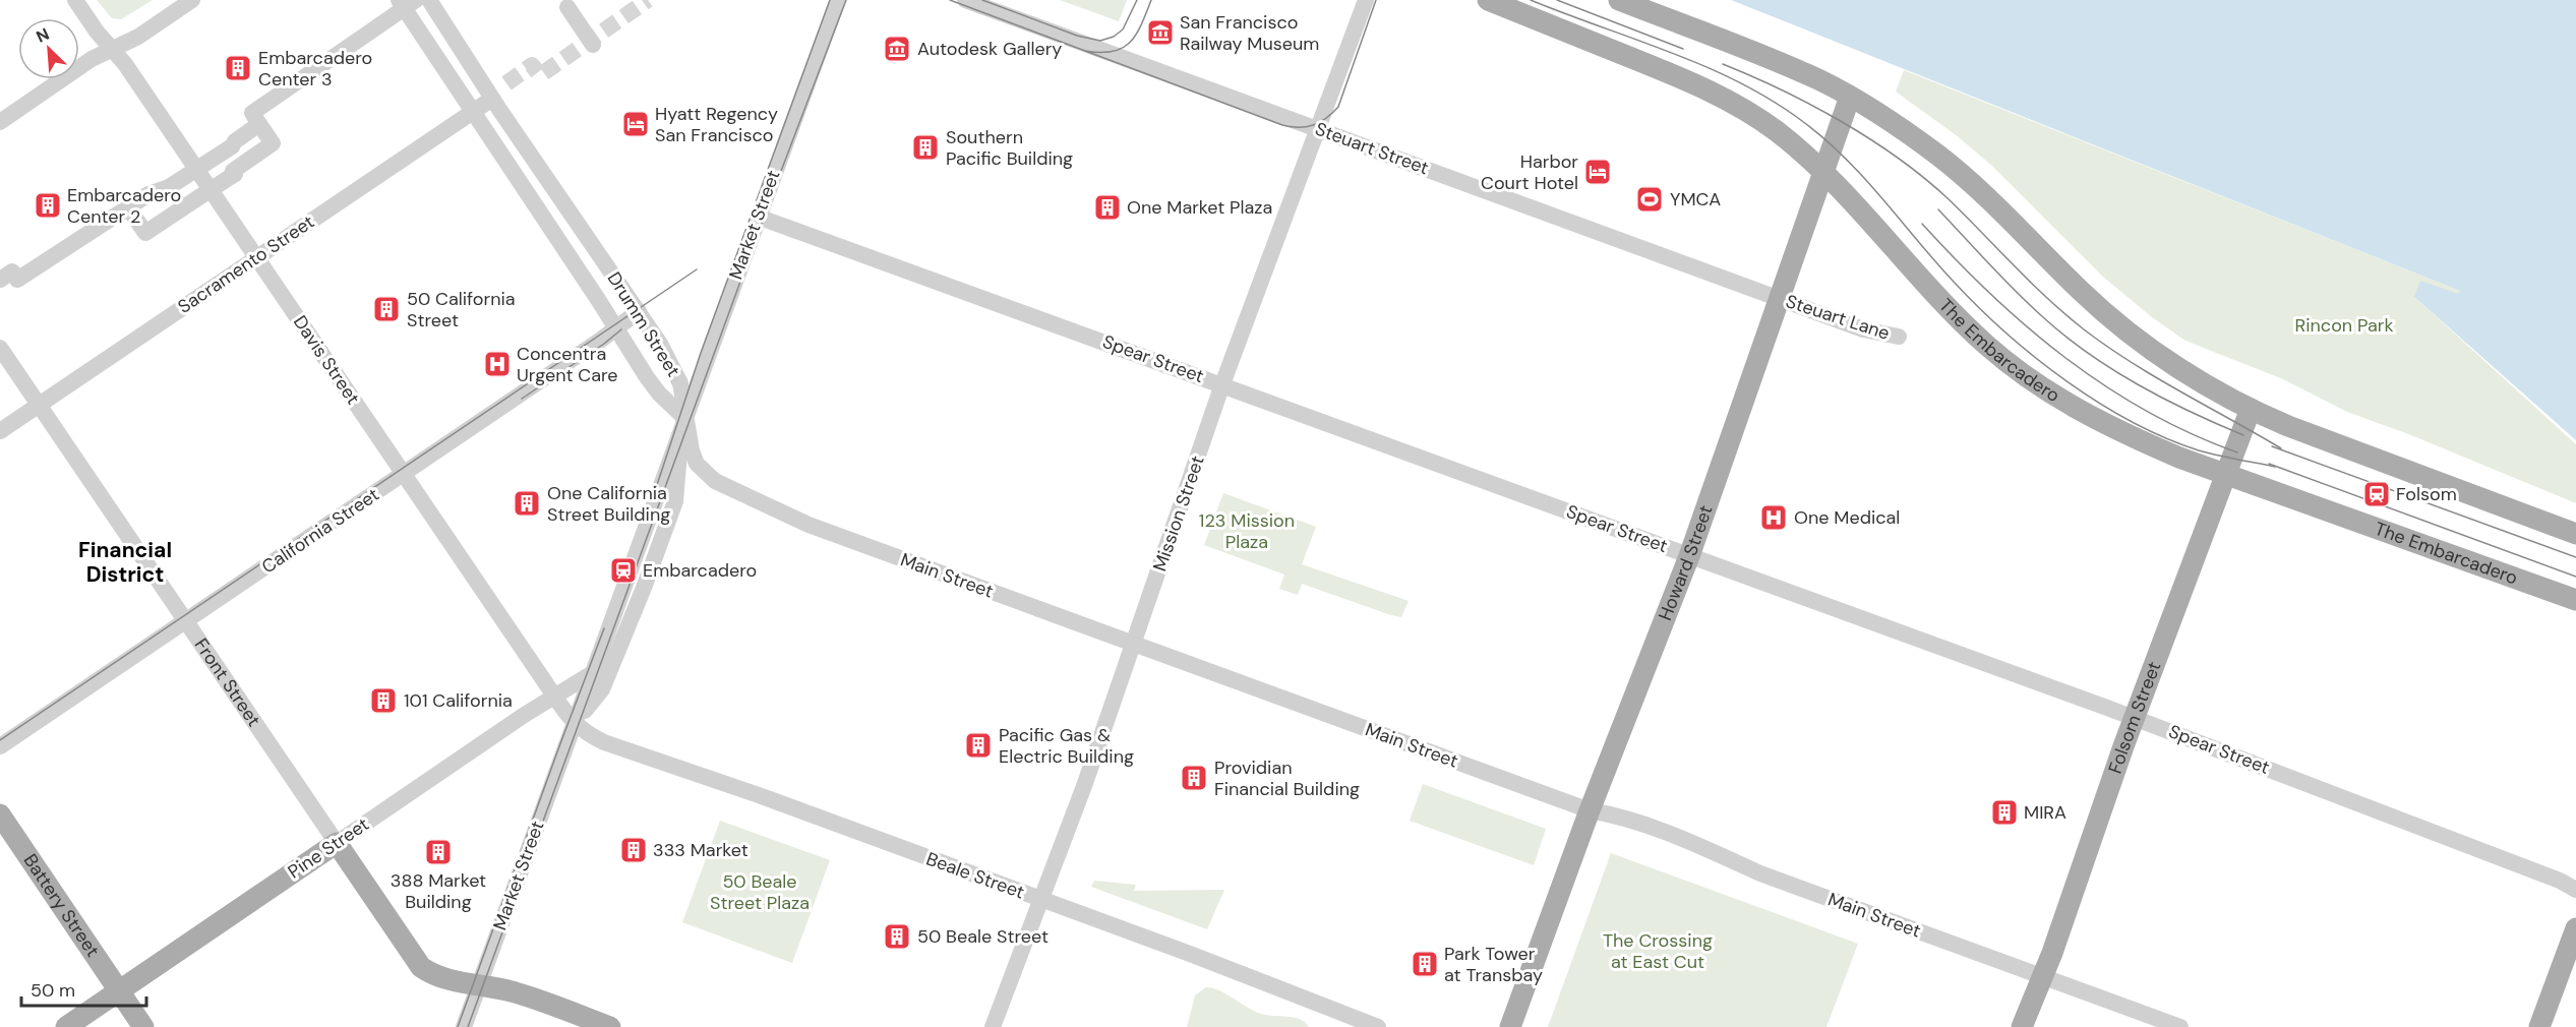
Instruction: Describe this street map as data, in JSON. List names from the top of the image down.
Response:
{
  "streets": {
    "main road": [
      "The Embarcadero",
      "Howard Street",
      "Front Street",
      "Folsom Street",
      "Pine Street",
      "Battery Street"
    ],
    "street": [
      "Steuart Street",
      "Market Street",
      "Sacramento Street",
      "Steuart Lane",
      "Drumm Street",
      "Spear Street",
      "Davis Street",
      "Mission Street",
      "California Street",
      "Main Street",
      "Beale Street"
    ]
  },
  "crossings": [
    ["Steuart Street", "Steuart Lane"],
    ["Steuart Street", "Mission Street"],
    ["Steuart Street", "Howard Street"],
    ["Market Street", "Drumm Street"],
    ["Market Street", "Spear Street"],
    ["Market Street", "Davis Street"],
    ["Market Street", "Main Street"],
    ["Market Street", "Front Street"],
    ["Market Street", "Pine Street"],
    ["Market Street", "Beale Street"],
    ["Sacramento Street", "Drumm Street"],
    ["Sacramento Street", "Davis Street"],
    ["Sacramento Street", "Front Street"],
    ["Steuart Lane", "Howard Street"],
    ["Drumm Street", "California Street"],
    ["Drumm Street", "Main Street"],
    ["The Embarcadero", "Howard Street"],
    ["The Embarcadero", "Folsom Street"],
    ["Spear Street", "Mission Street"],
    ["Spear Street", "Howard Street"],
    ["Spear Street", "Folsom Street"],
    ["Davis Street", "California Street"],
    ["Davis Street", "Pine Street"],
    ["Davis Street", "Beale Street"],
    ["Mission Street", "Main Street"],
    ["Mission Street", "Beale Street"],
    ["California Street", "Front Street"],
    ["Howard Street", "Main Street"],
    ["Main Street", "Folsom Street"],
    ["Front Street", "Pine Street"],
    ["Pine Street", "Battery Street"]
  ],
  "districts": ["Financial District"],
  "parks": [
    "Rincon Park",
    "123 Mission Plaza",
    "50 Beale Street Plaza",
    "The Crossing at East Cut"
  ],
  "places": {
    "museum": ["San Francisco Railway Museum", "Autodesk Gallery"],
    "building": [
      "Embarcadero Center 3",
      "Southern Pacific Building",
      "Embarcadero Center 2",
      "One Market Plaza",
      "50 California Street",
      "One California Street Building",
      "101 California",
      "Pacific Gas & Electric Building",
      "Providian Financial Building",
      "MIRA",
      "333 Market",
      "388 Market Building",
      "50 Beale Street",
      "Park Tower at Transbay"
    ],
    "hotel": ["Hyatt Regency San Francisco", "Harbor Court Hotel"],
    "sports": ["YMCA"],
    "hospital": ["Concentra Urgent Care", "One Medical"],
    "station": ["Folsom", "Embarcadero"]
  },
  "scale_bar": "50 m",
  "north": "top left"
}
